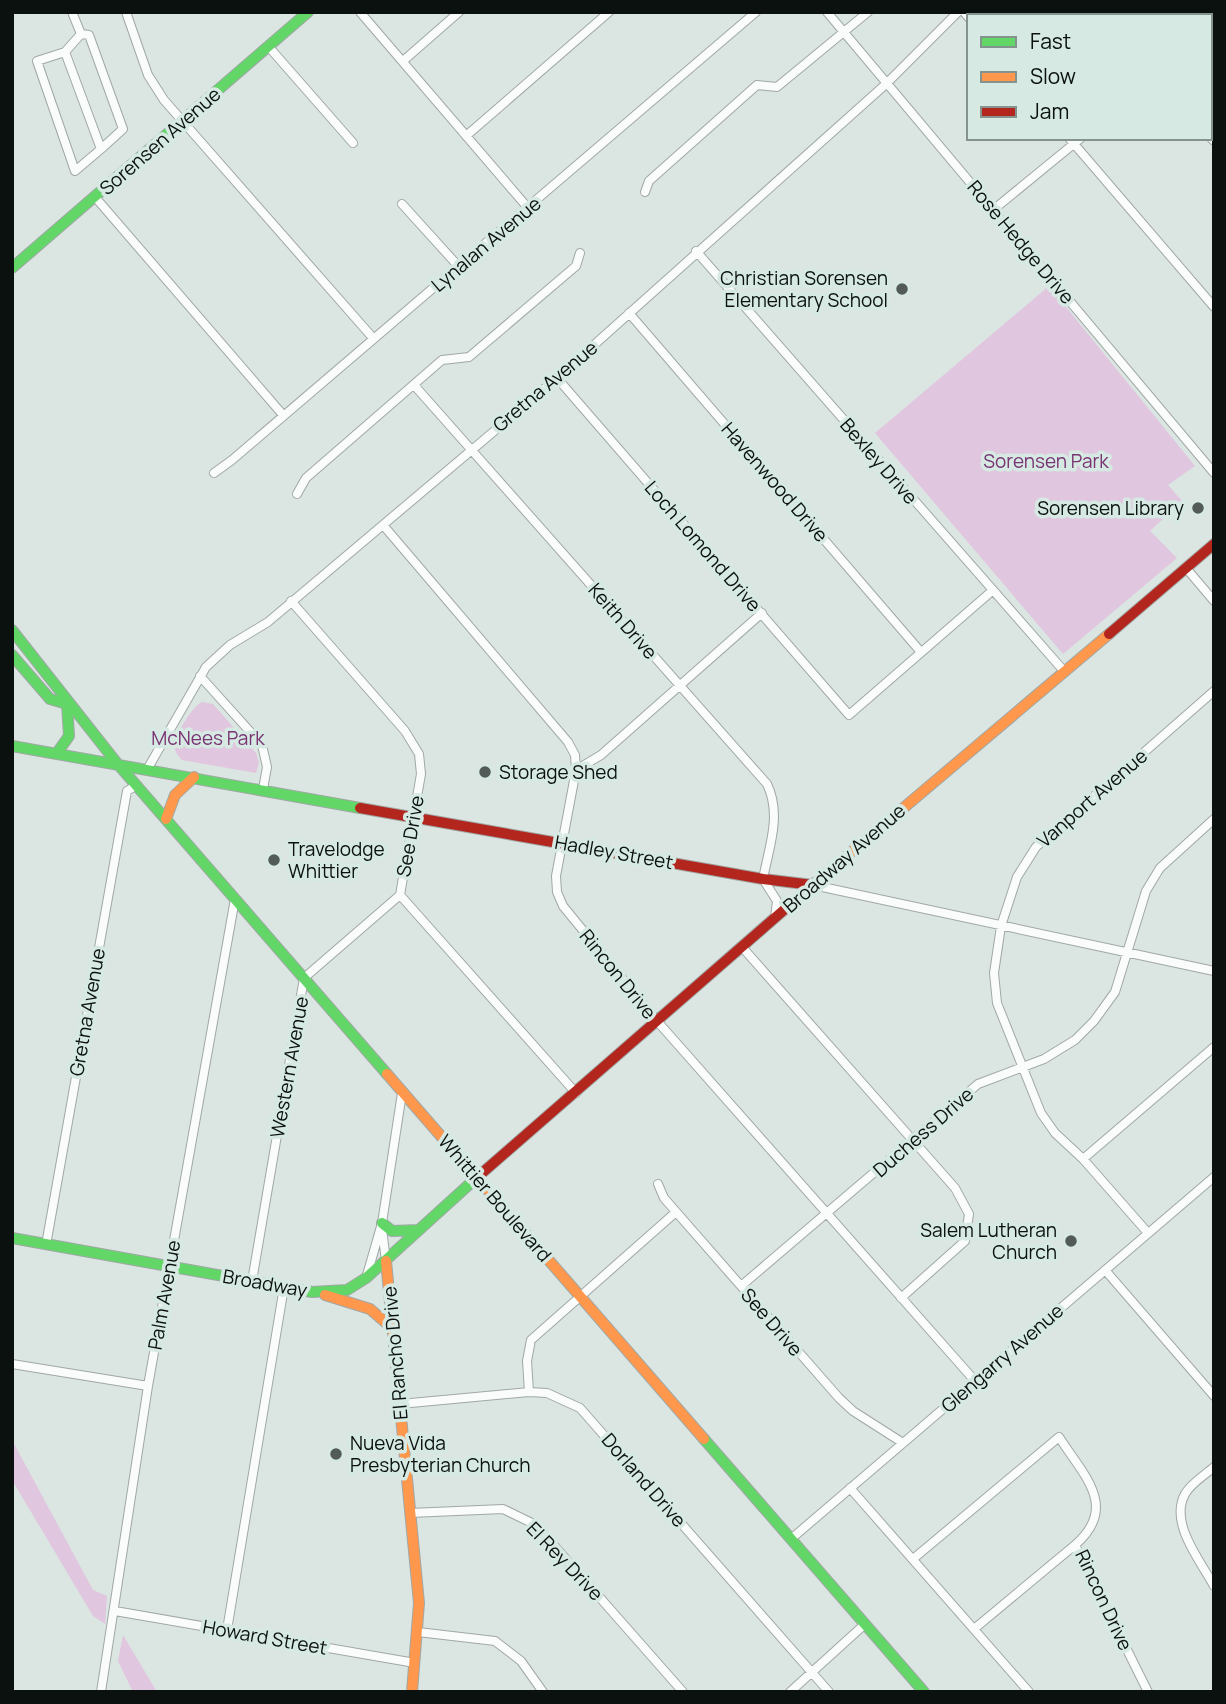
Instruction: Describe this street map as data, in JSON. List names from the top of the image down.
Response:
{
  "streets": {
    "street": [
      "Sorensen Avenue",
      "Rose Hedge Drive",
      "Lynalan Avenue",
      "Gretna Avenue",
      "Bexley Drive",
      "Havenwood Drive",
      "Loch Lomond Drive",
      "Keith Drive",
      "Vanport Avenue",
      "See Drive",
      "Hadley Street",
      "Broadway Avenue",
      "Rincon Drive",
      "Western Avenue",
      "Duchess Drive",
      "Whittier Boulevard",
      "Broadway",
      "Palm Avenue",
      "El Rancho Drive",
      "Glengarry Avenue",
      "Dorland Drive",
      "El Rey Drive",
      "Howard Street"
    ]
  },
  "crossings": [
    ["Rose Hedge Drive", "Gretna Avenue"],
    ["Gretna Avenue", "Bexley Drive"],
    ["Gretna Avenue", "Havenwood Drive"],
    ["Gretna Avenue", "Loch Lomond Drive"],
    ["Gretna Avenue", "Keith Drive"],
    ["Gretna Avenue", "See Drive"],
    ["Gretna Avenue", "Hadley Street"],
    ["Gretna Avenue", "Rincon Drive"],
    ["Gretna Avenue", "Whittier Boulevard"],
    ["Gretna Avenue", "Broadway"],
    ["Bexley Drive", "Broadway Avenue"],
    ["Havenwood Drive", "Loch Lomond Drive"],
    ["Keith Drive", "Hadley Street"],
    ["Vanport Avenue", "Hadley Street"],
    ["Vanport Avenue", "Duchess Drive"],
    ["Vanport Avenue", "Glengarry Avenue"],
    ["See Drive", "Hadley Street"],
    ["See Drive", "Broadway Avenue"],
    ["See Drive", "Western Avenue"],
    ["See Drive", "Duchess Drive"],
    ["See Drive", "Glengarry Avenue"],
    ["Hadley Street", "Broadway Avenue"],
    ["Hadley Street", "Rincon Drive"],
    ["Hadley Street", "Duchess Drive"],
    ["Hadley Street", "Whittier Boulevard"],
    ["Broadway Avenue", "Rincon Drive"],
    ["Broadway Avenue", "Whittier Boulevard"],
    ["Broadway Avenue", "Broadway"],
    ["Rincon Drive", "Duchess Drive"],
    ["Rincon Drive", "Glengarry Avenue"],
    ["Western Avenue", "Whittier Boulevard"],
    ["Western Avenue", "Broadway"],
    ["Whittier Boulevard", "Broadway"],
    ["Whittier Boulevard", "Palm Avenue"],
    ["Whittier Boulevard", "El Rancho Drive"],
    ["Whittier Boulevard", "Glengarry Avenue"],
    ["Broadway", "Palm Avenue"],
    ["Broadway", "El Rancho Drive"],
    ["Palm Avenue", "Howard Street"],
    ["El Rancho Drive", "Dorland Drive"],
    ["El Rancho Drive", "El Rey Drive"],
    ["El Rancho Drive", "Howard Street"]
  ],
  "parks": ["Sorensen Park", "McNees Park"],
  "places": [
    "Christian Sorensen Elementary School",
    "Sorensen Library",
    "Storage Shed",
    "Travelodge Whittier",
    "Salem Lutheran Church",
    "Nueva Vida Presbyterian Church"
  ],
  "legend": ["Fast", "Slow", "Jam"]
}
